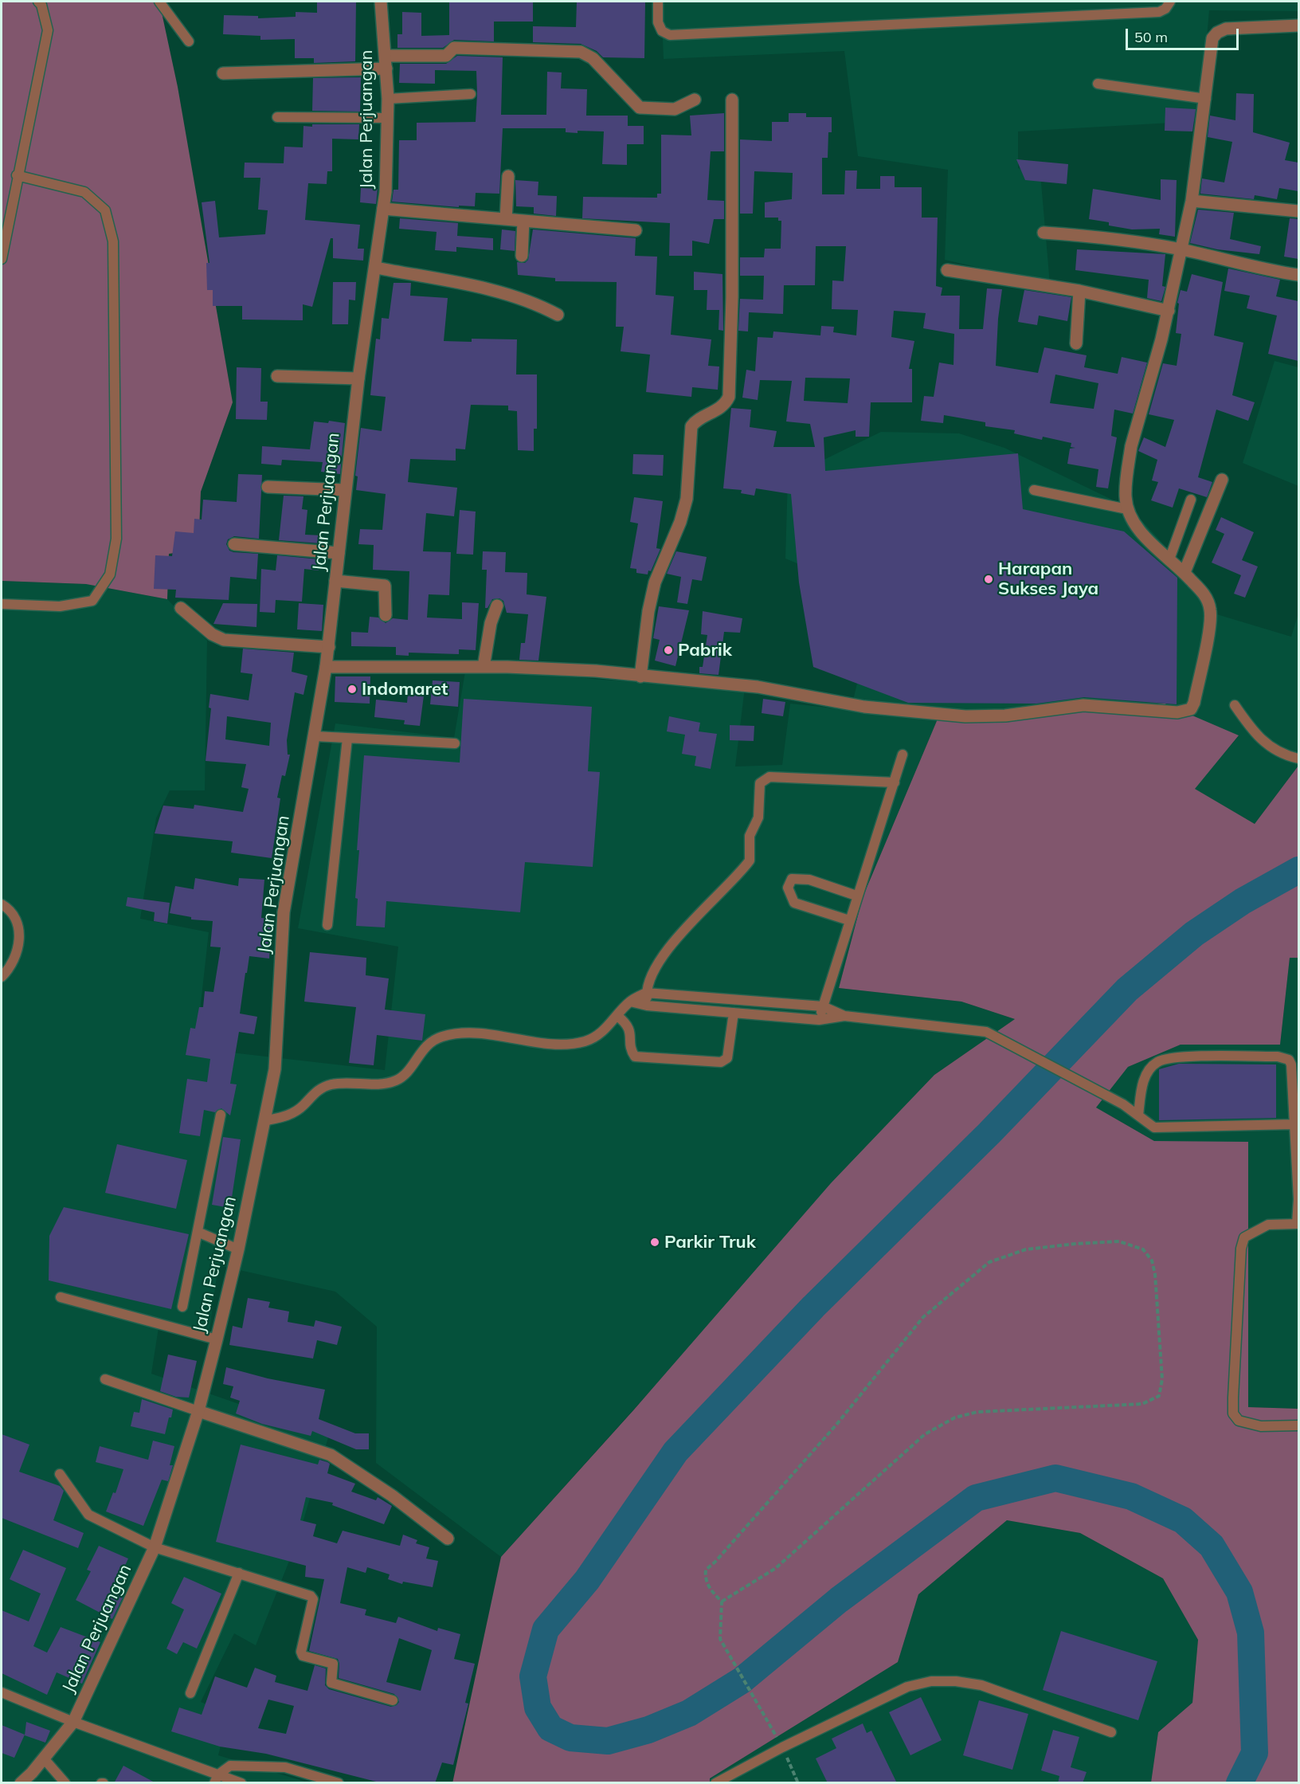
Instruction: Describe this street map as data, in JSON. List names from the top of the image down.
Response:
{
  "streets": {
    "street": ["Jalan Perjuangan"]
  },
  "places": [
    "Harapan Sukses Jaya",
    "Pabrik",
    "Indomaret",
    "Parkir Truk"
  ],
  "scale_bar": "50 m"
}
